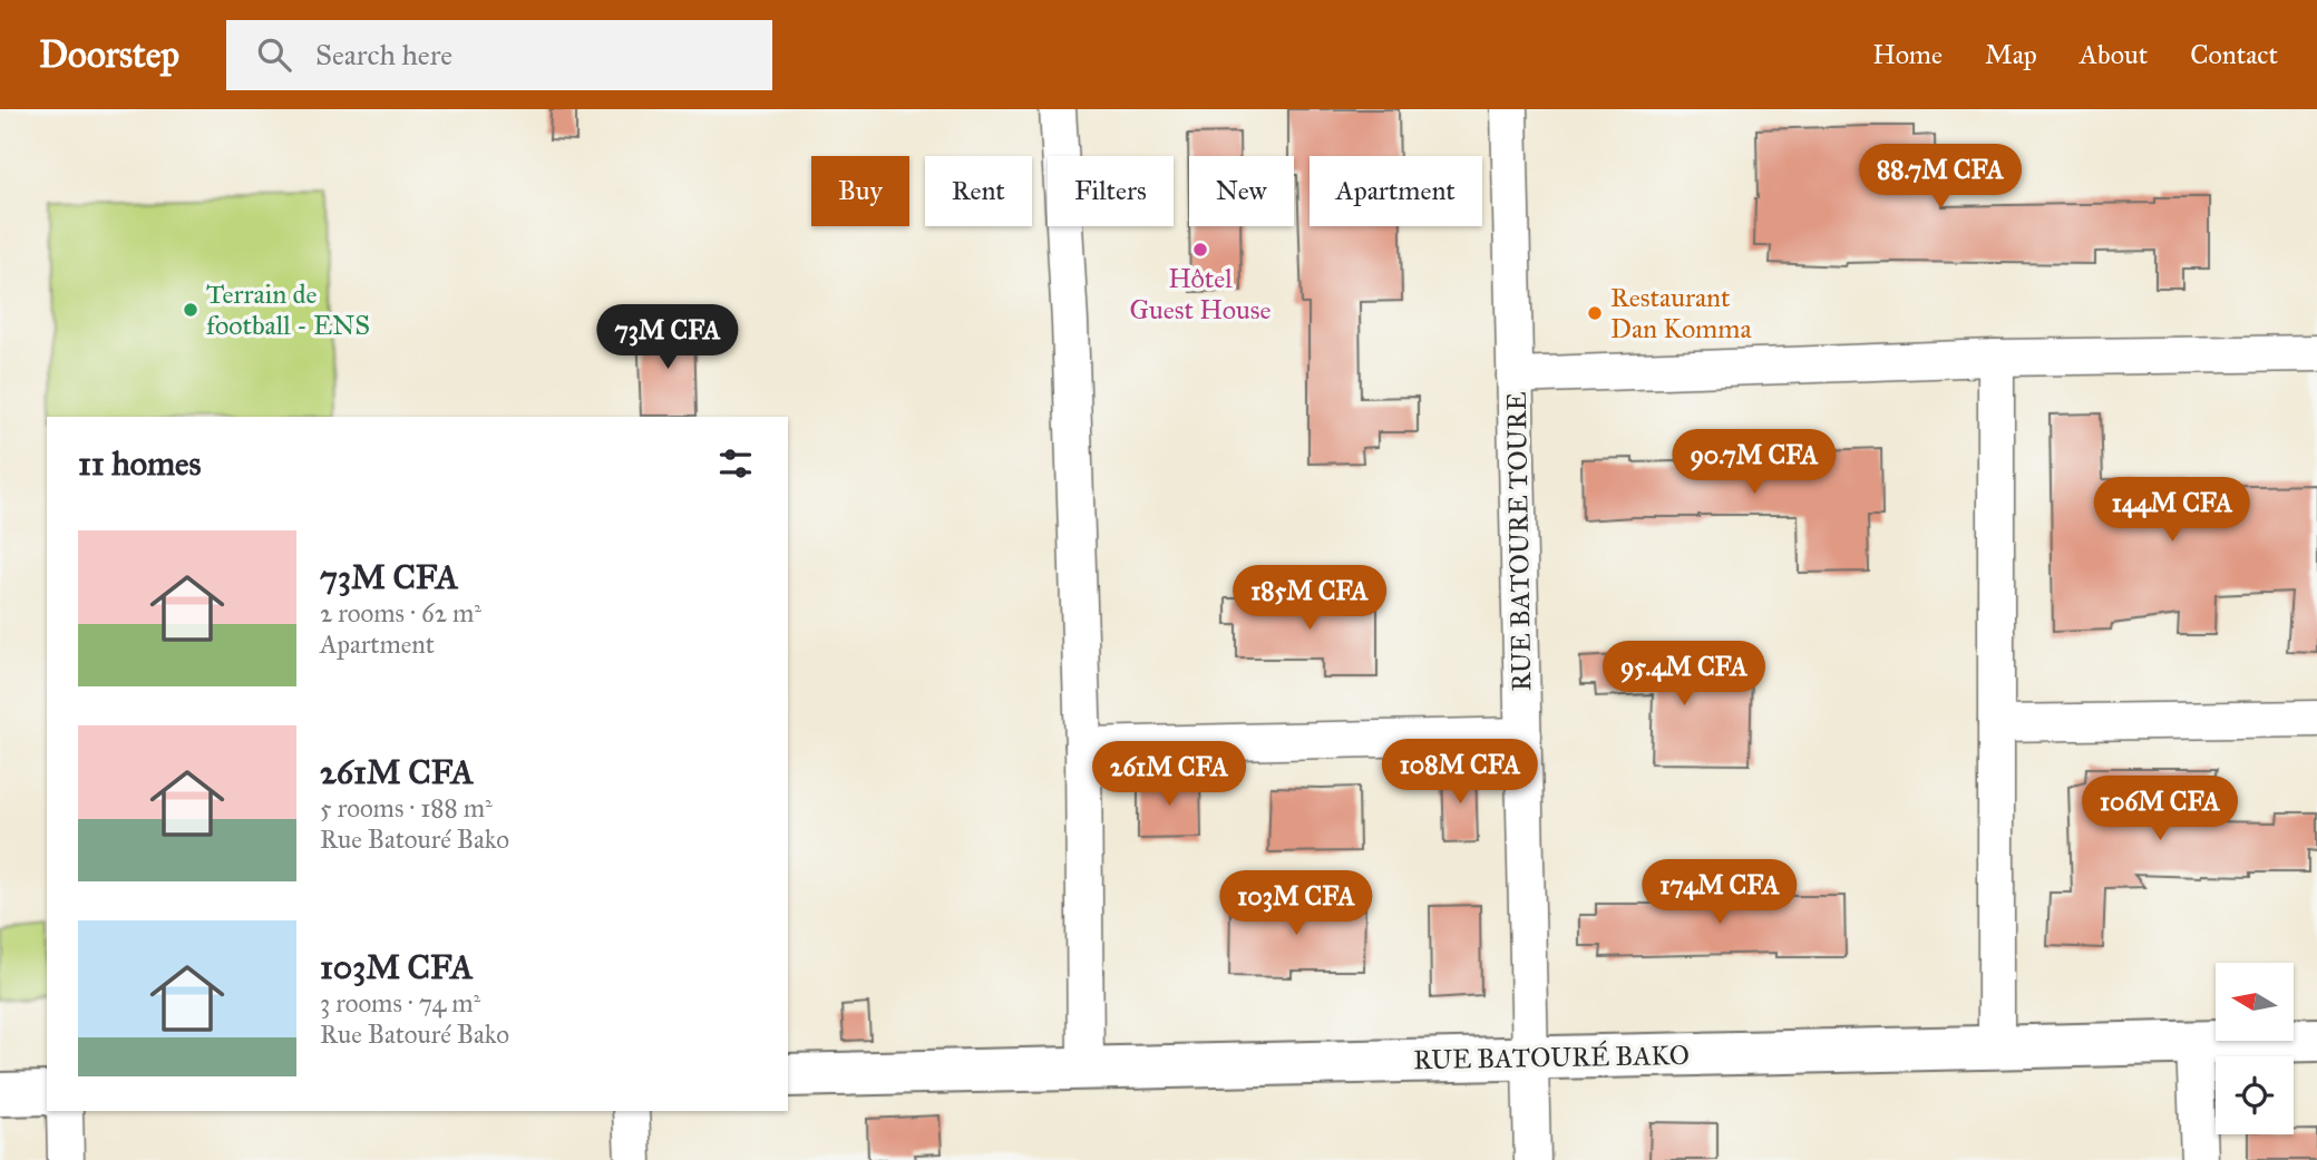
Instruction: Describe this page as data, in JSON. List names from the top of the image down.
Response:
{
  "streets": {
    "main road": ["RUE BATOURÉ BAKO"],
    "street": ["RUE BATOURE TOURE"]
  },
  "crossings": [
    ["RUE BATOURE TOURE", "RUE BATOURÉ BAKO"]
  ],
  "places": ["Hôtel Guest House", "Terrain de football - ENS", "Restaurant Dan Komma"],
  "north": "left",
  "page": {
    "header": "Doorstep",
    "search": "Search here",
    "nav": [
      "Home",
      "Map",
      "About",
      "Contact"
    ],
    "price": [
      "88.7M CFA",
      "73M CFA",
      "90.7M CFA",
      "144M CFA",
      "185M CFA",
      "95.4M CFA",
      "108M CFA",
      "261M CFA",
      "106M CFA",
      "174M CFA",
      "103M CFA"
    ],
    "chip": [
      "Buy",
      "Rent",
      "Filters",
      "New",
      "Apartment"
    ],
    "heading": "11 homes",
    "list": [
      {
        "name": "73M CFA",
        "note": "2 rooms · 62 m² · Apartment"
      },
      {
        "name": "261M CFA",
        "note": "5 rooms · 188 m² · Rue Batouré Bako"
      },
      {
        "name": "103M CFA",
        "note": "3 rooms · 74 m² · Rue Batouré Bako"
      }
    ]
  }
}
